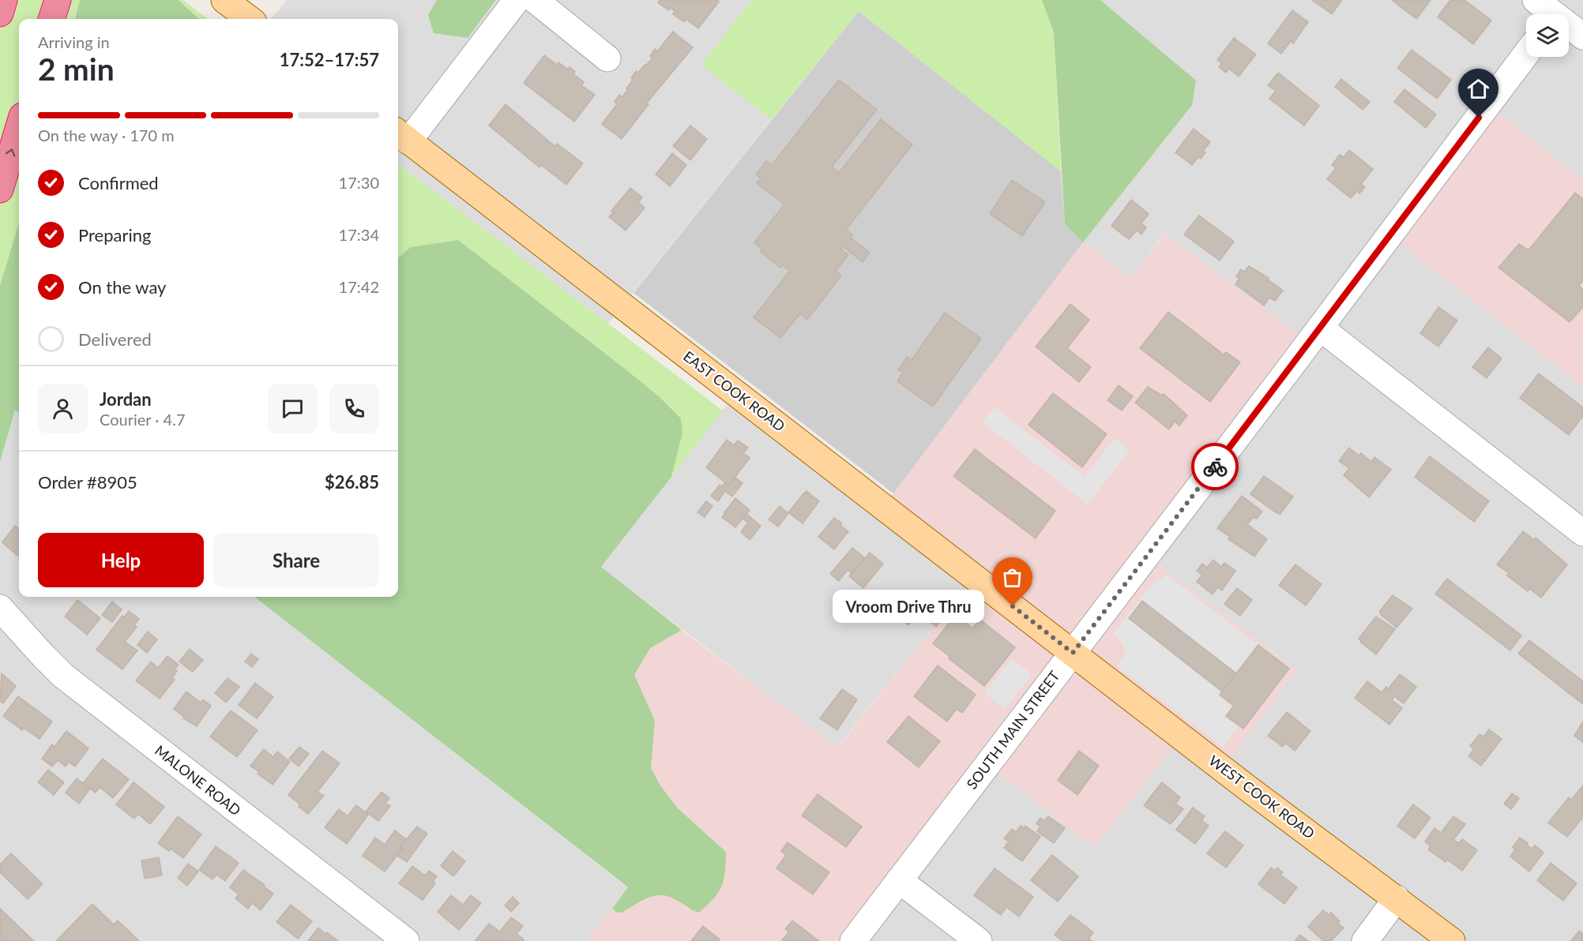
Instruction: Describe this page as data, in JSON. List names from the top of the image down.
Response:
{
  "streets": {
    "main road": ["EAST COOK ROAD", "WEST COOK ROAD"],
    "street": ["SOUTH MAIN STREET", "MALONE ROAD"]
  },
  "crossings": [
    ["EAST COOK ROAD", "SOUTH MAIN STREET"],
    ["EAST COOK ROAD", "WEST COOK ROAD"],
    ["SOUTH MAIN STREET", "WEST COOK ROAD"]
  ],
  "places": ["Vroom Drive Thru"],
  "page": {
    "heading": ["2 min", "Arriving in", "17:52–17:57"],
    "panel": [
      "Jordan",
      "Courier · 4.7",
      "Order #8905",
      "$26.85"
    ],
    "bar": "On the way · 170 m",
    "list": [
      ["Confirmed", "17:30"],
      ["Preparing", "17:34"],
      ["On the way", "17:42"],
      "Delivered"
    ],
    "buttons": ["Help", "Share"],
    "bubble": "Vroom Drive Thru"
  }
}
